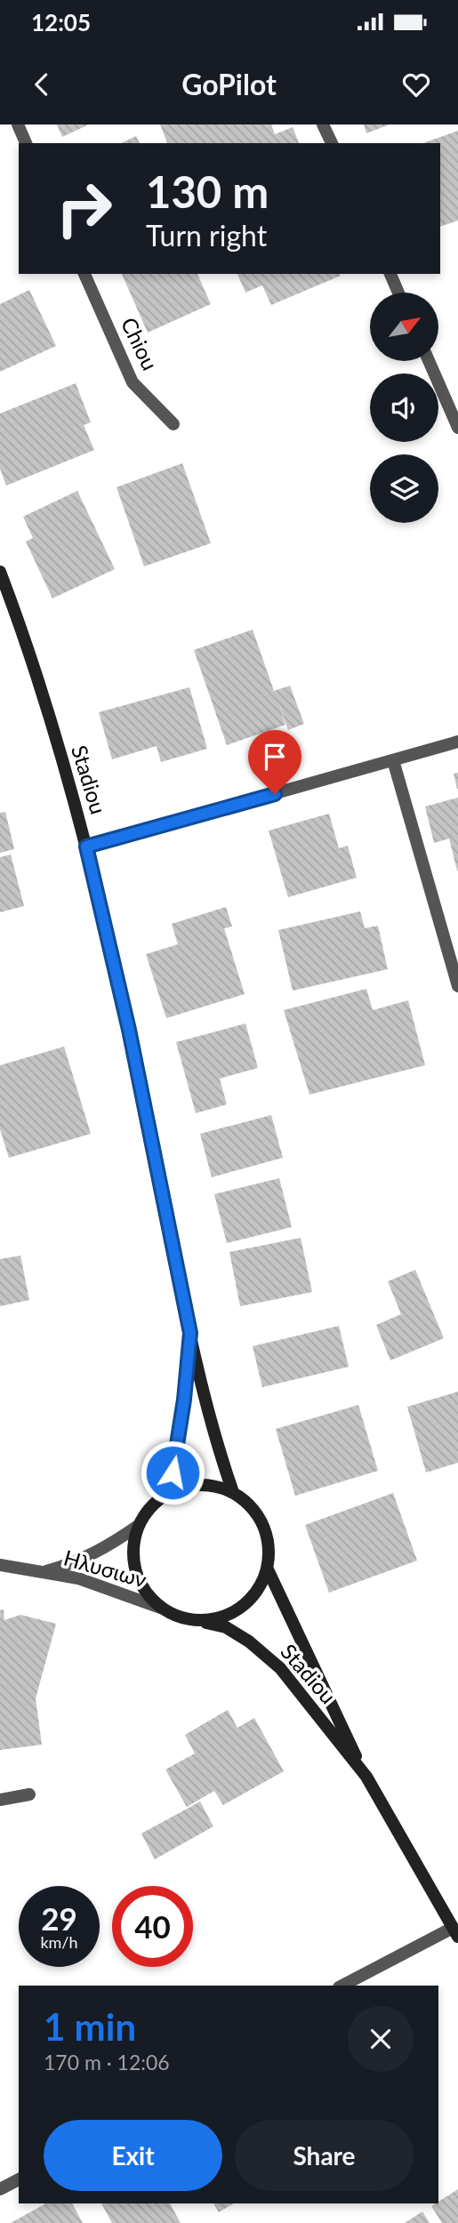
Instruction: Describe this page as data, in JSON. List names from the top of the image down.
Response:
{
  "streets": {
    "street": ["Chiou", "Stadiou", "Ηλυσιων"]
  },
  "crossings": [
    ["Stadiou", "Ηλυσιων"]
  ],
  "north": "top right",
  "page": {
    "status": "12:05",
    "header": "GoPilot",
    "turn": ["130 m", "Turn right"],
    "speed": "29 km/h",
    "limit": "40",
    "heading": ["1 min", "170 m · 12:06"],
    "buttons": ["Exit", "Share"]
  }
}
